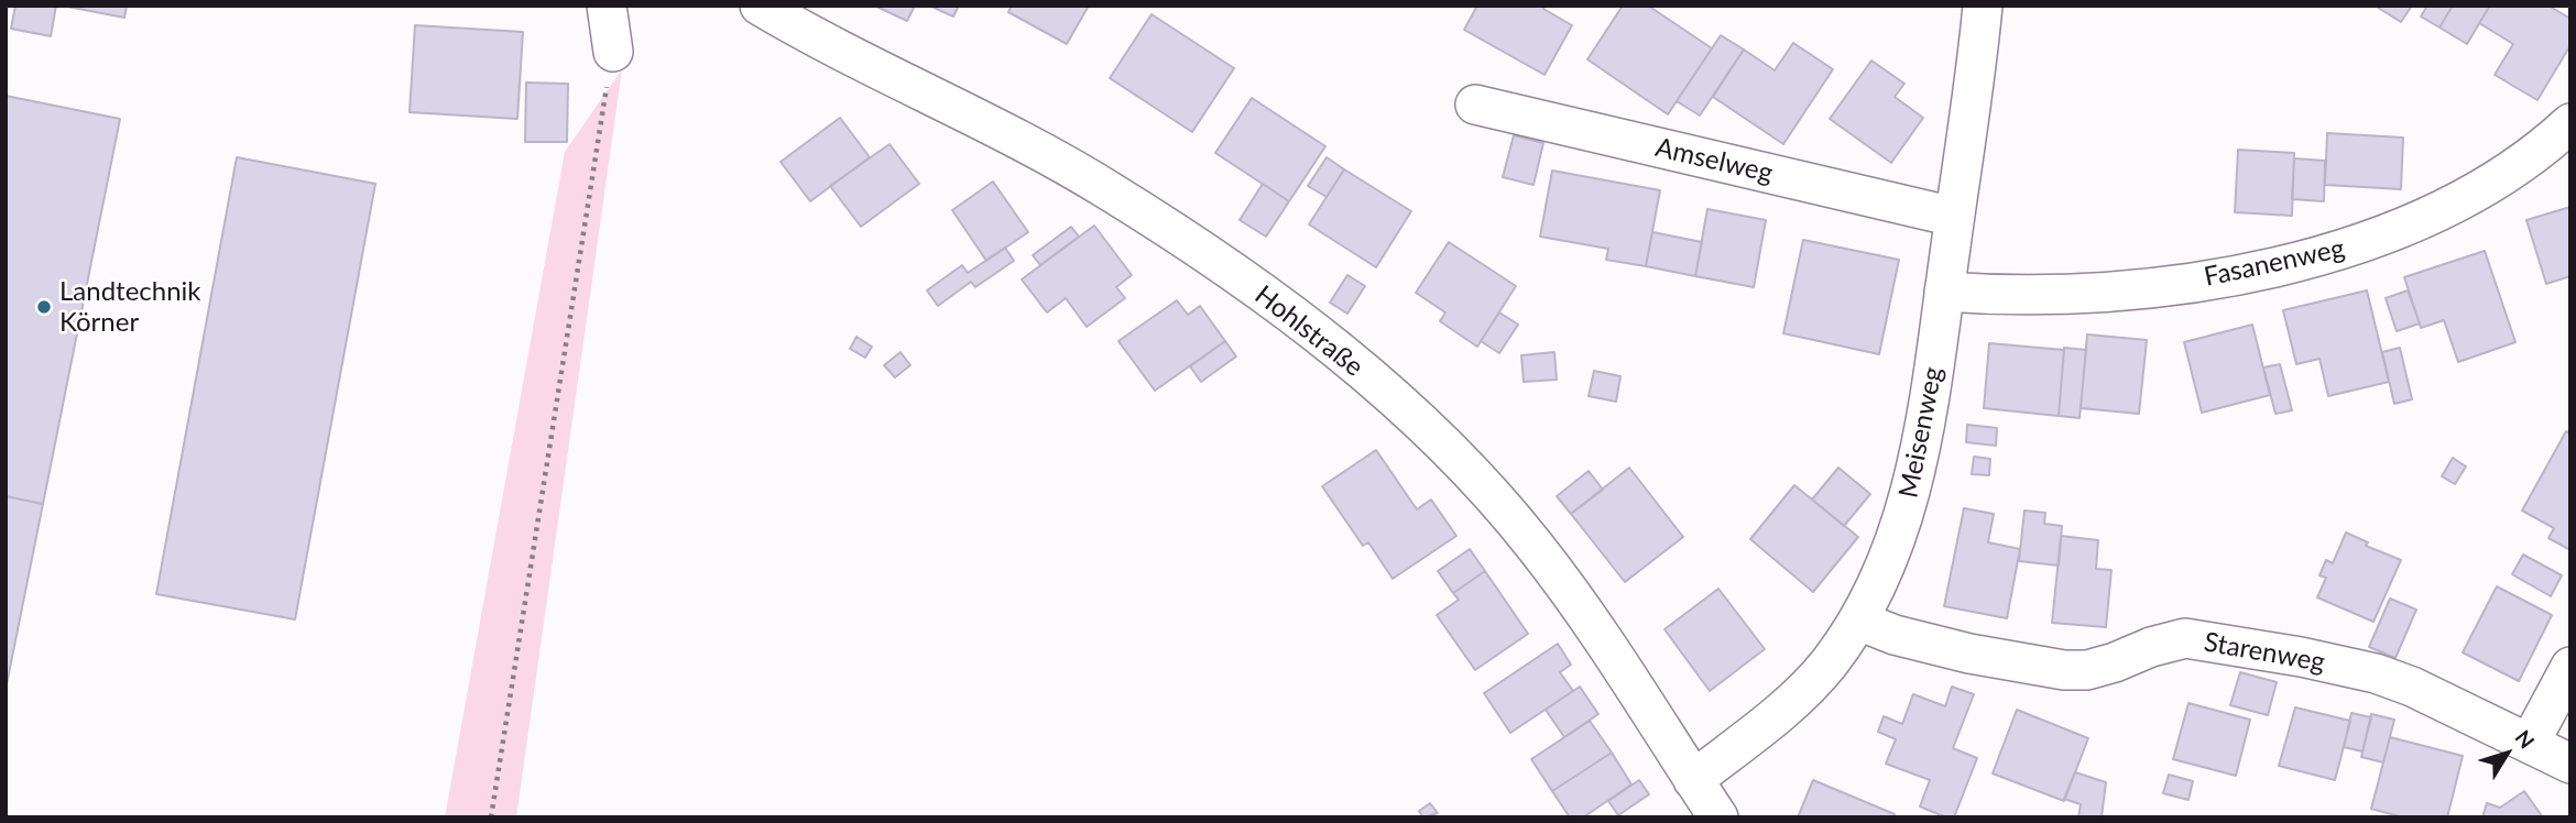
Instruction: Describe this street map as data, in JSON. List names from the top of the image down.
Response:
{
  "streets": {
    "street": [
      "Amselweg",
      "Fasanenweg",
      "Hohlstraße",
      "Meisenweg",
      "Starenweg"
    ]
  },
  "crossings": [
    ["Amselweg", "Meisenweg"],
    ["Fasanenweg", "Meisenweg"],
    ["Hohlstraße", "Meisenweg"],
    ["Meisenweg", "Starenweg"]
  ],
  "places": ["Landtechnik Körner"],
  "north": "top right"
}
